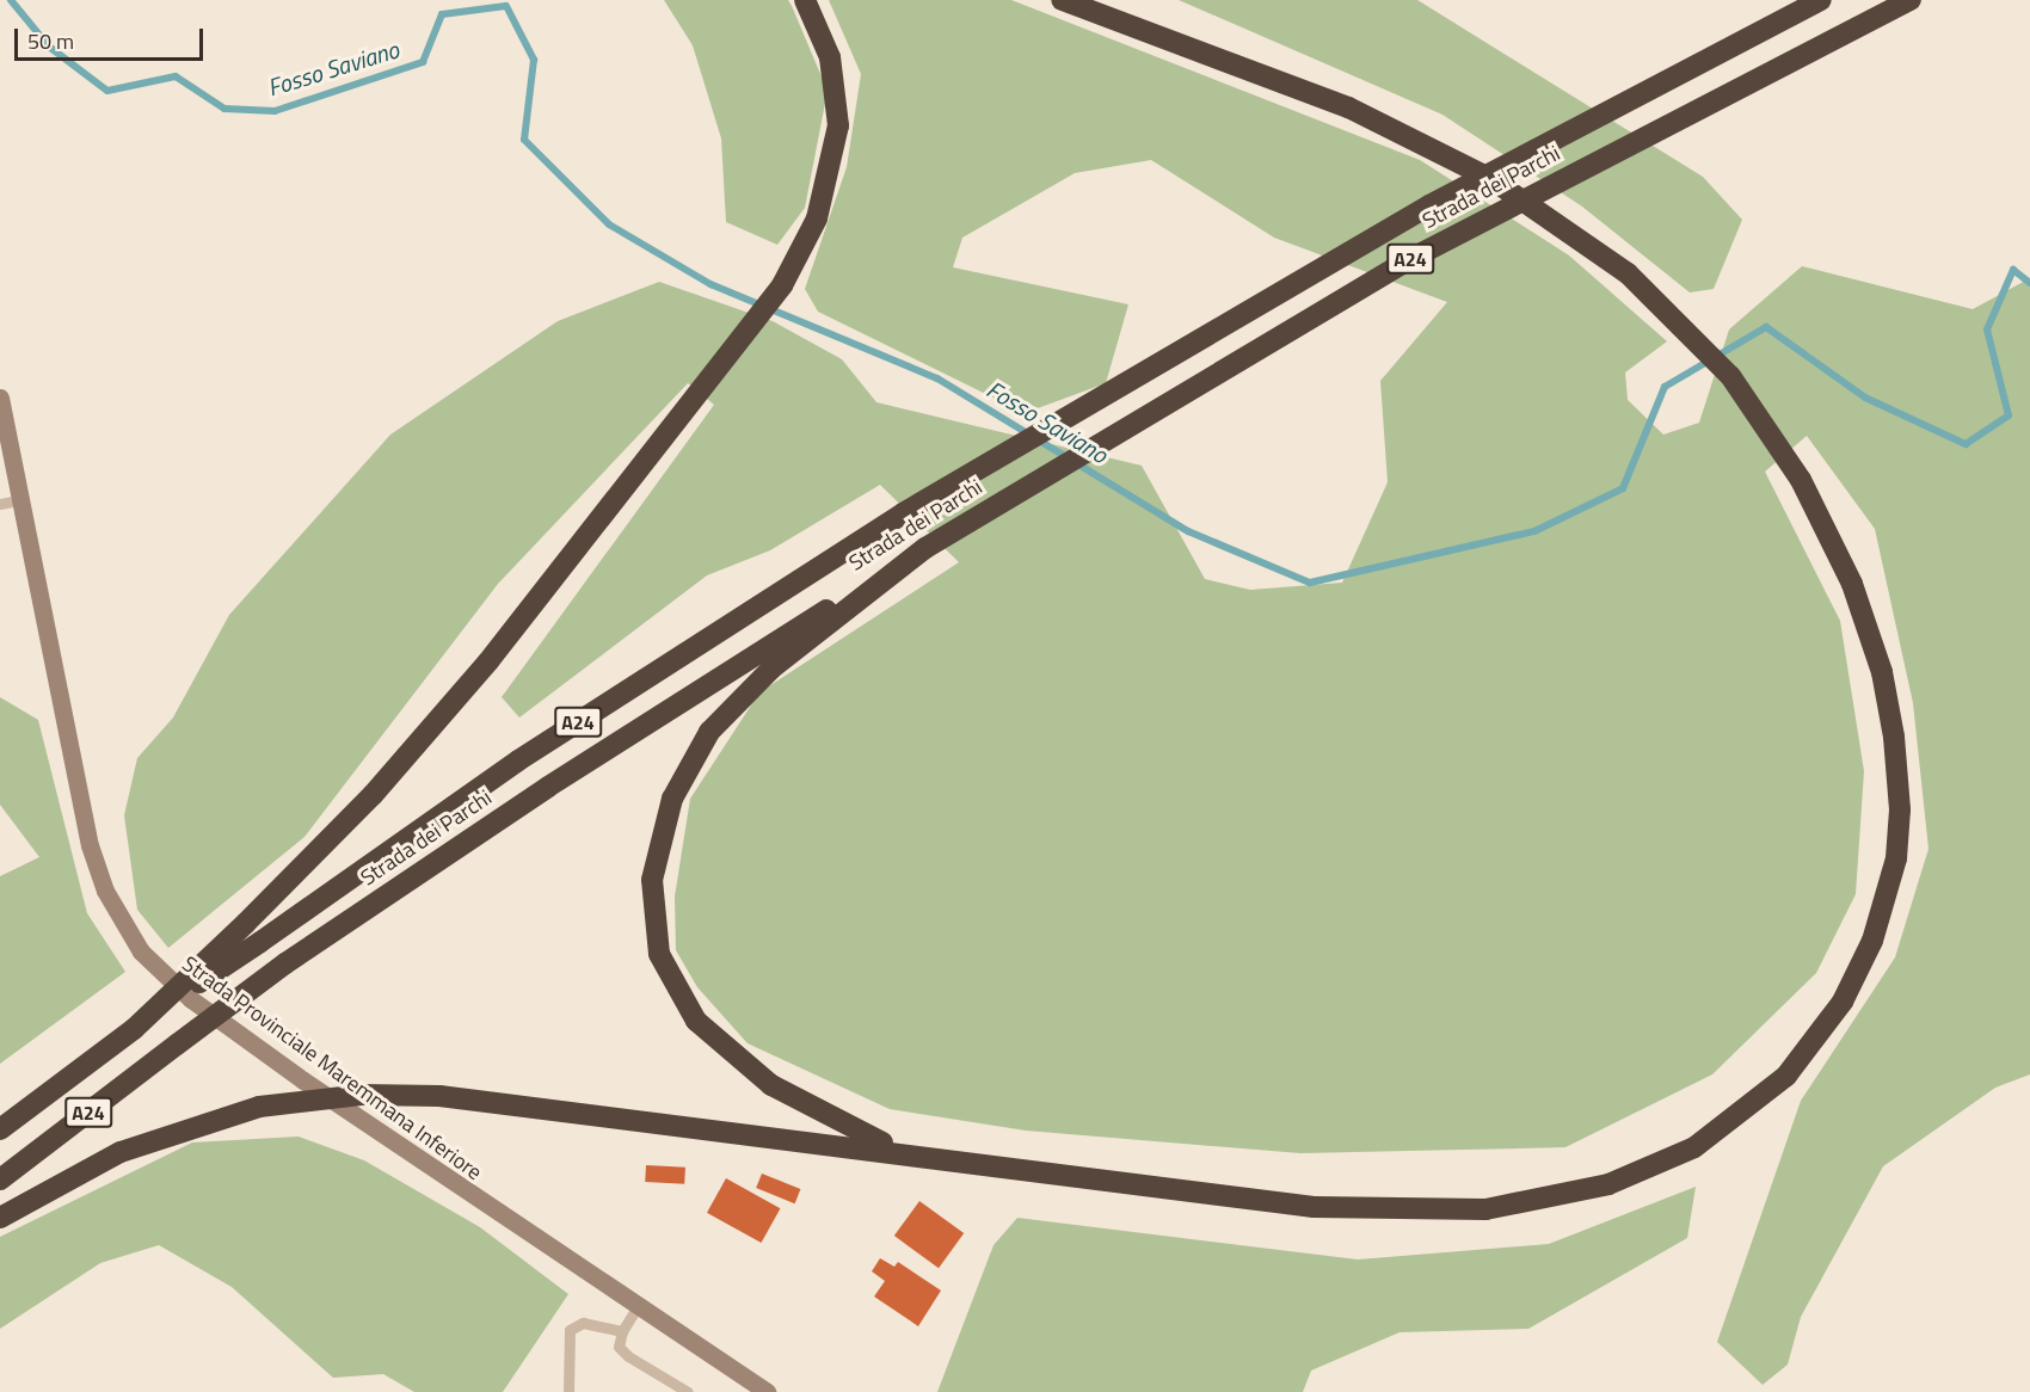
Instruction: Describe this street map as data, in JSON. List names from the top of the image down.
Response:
{
  "streets": {
    "highway": ["Strada dei Parchi", "A24"],
    "main road": ["Strada Provinciale Maremmana Inferiore"]
  },
  "water": ["Fosso Saviano"],
  "scale_bar": "50 m"
}
